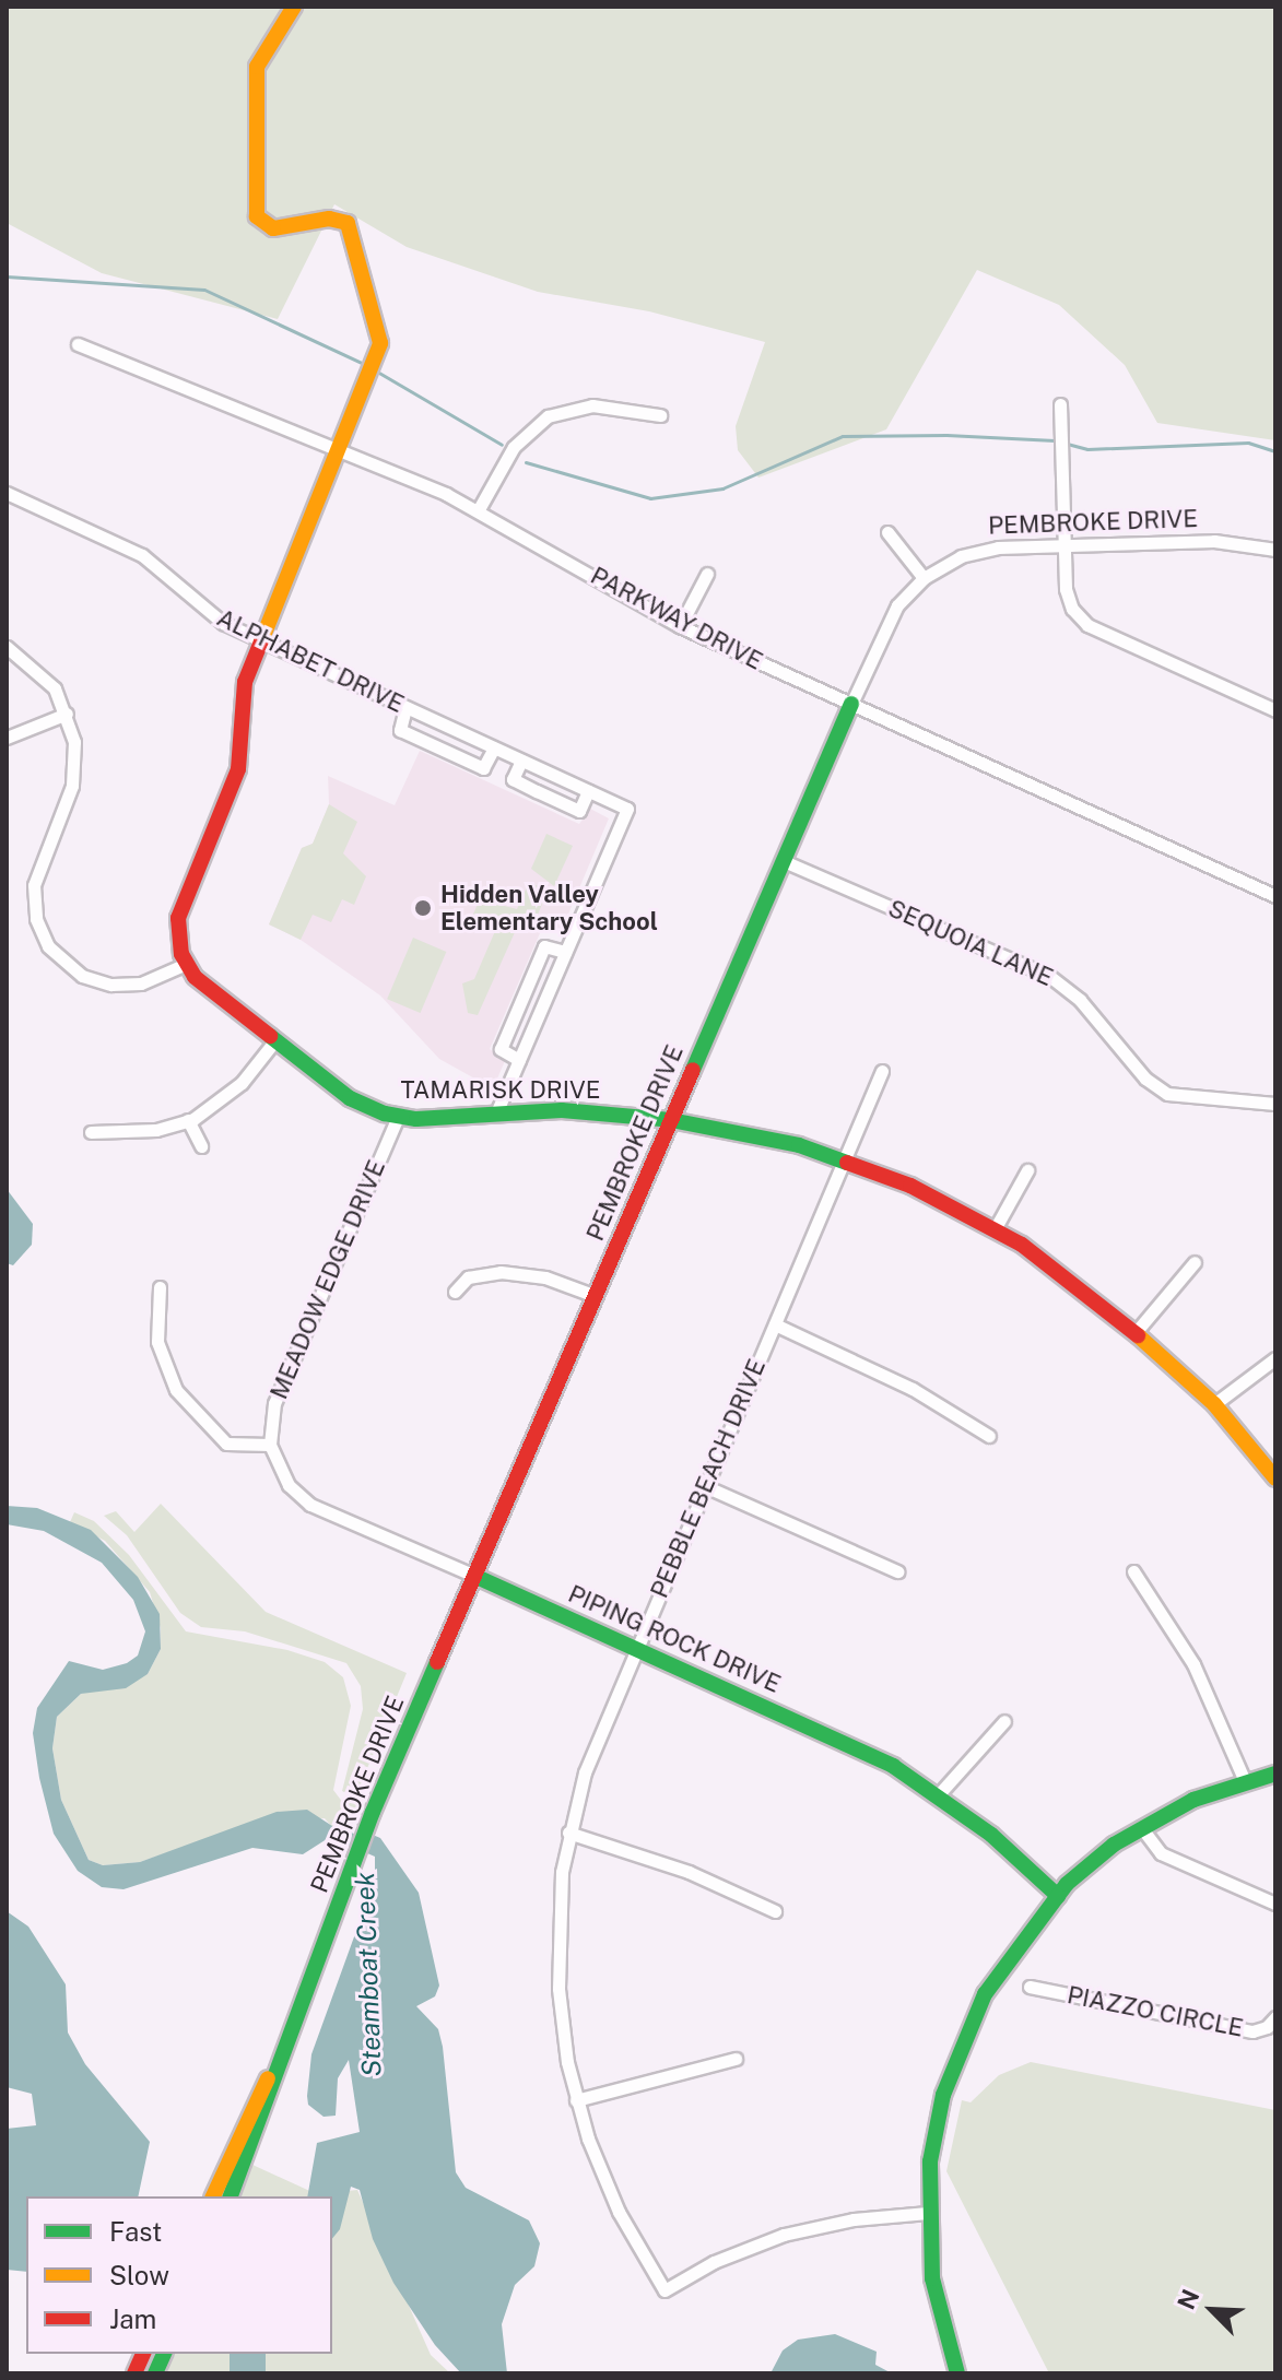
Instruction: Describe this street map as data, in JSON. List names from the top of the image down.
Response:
{
  "streets": {
    "street": [
      "PEMBROKE DRIVE",
      "PARKWAY DRIVE",
      "ALPHABET DRIVE",
      "SEQUOIA LANE",
      "TAMARISK DRIVE",
      "MEADOW EDGE DRIVE",
      "PEBBLE BEACH DRIVE",
      "PIPING ROCK DRIVE",
      "PIAZZO CIRCLE"
    ]
  },
  "crossings": [
    ["PEMBROKE DRIVE", "PARKWAY DRIVE"],
    ["PEMBROKE DRIVE", "SEQUOIA LANE"],
    ["PEMBROKE DRIVE", "TAMARISK DRIVE"],
    ["PEMBROKE DRIVE", "PIPING ROCK DRIVE"],
    ["TAMARISK DRIVE", "MEADOW EDGE DRIVE"],
    ["TAMARISK DRIVE", "PEBBLE BEACH DRIVE"],
    ["MEADOW EDGE DRIVE", "PIPING ROCK DRIVE"],
    ["PEBBLE BEACH DRIVE", "PIPING ROCK DRIVE"]
  ],
  "water": ["Steamboat Creek"],
  "places": ["Hidden Valley Elementary School"],
  "legend": ["Fast", "Slow", "Jam"],
  "north": "top left"
}
